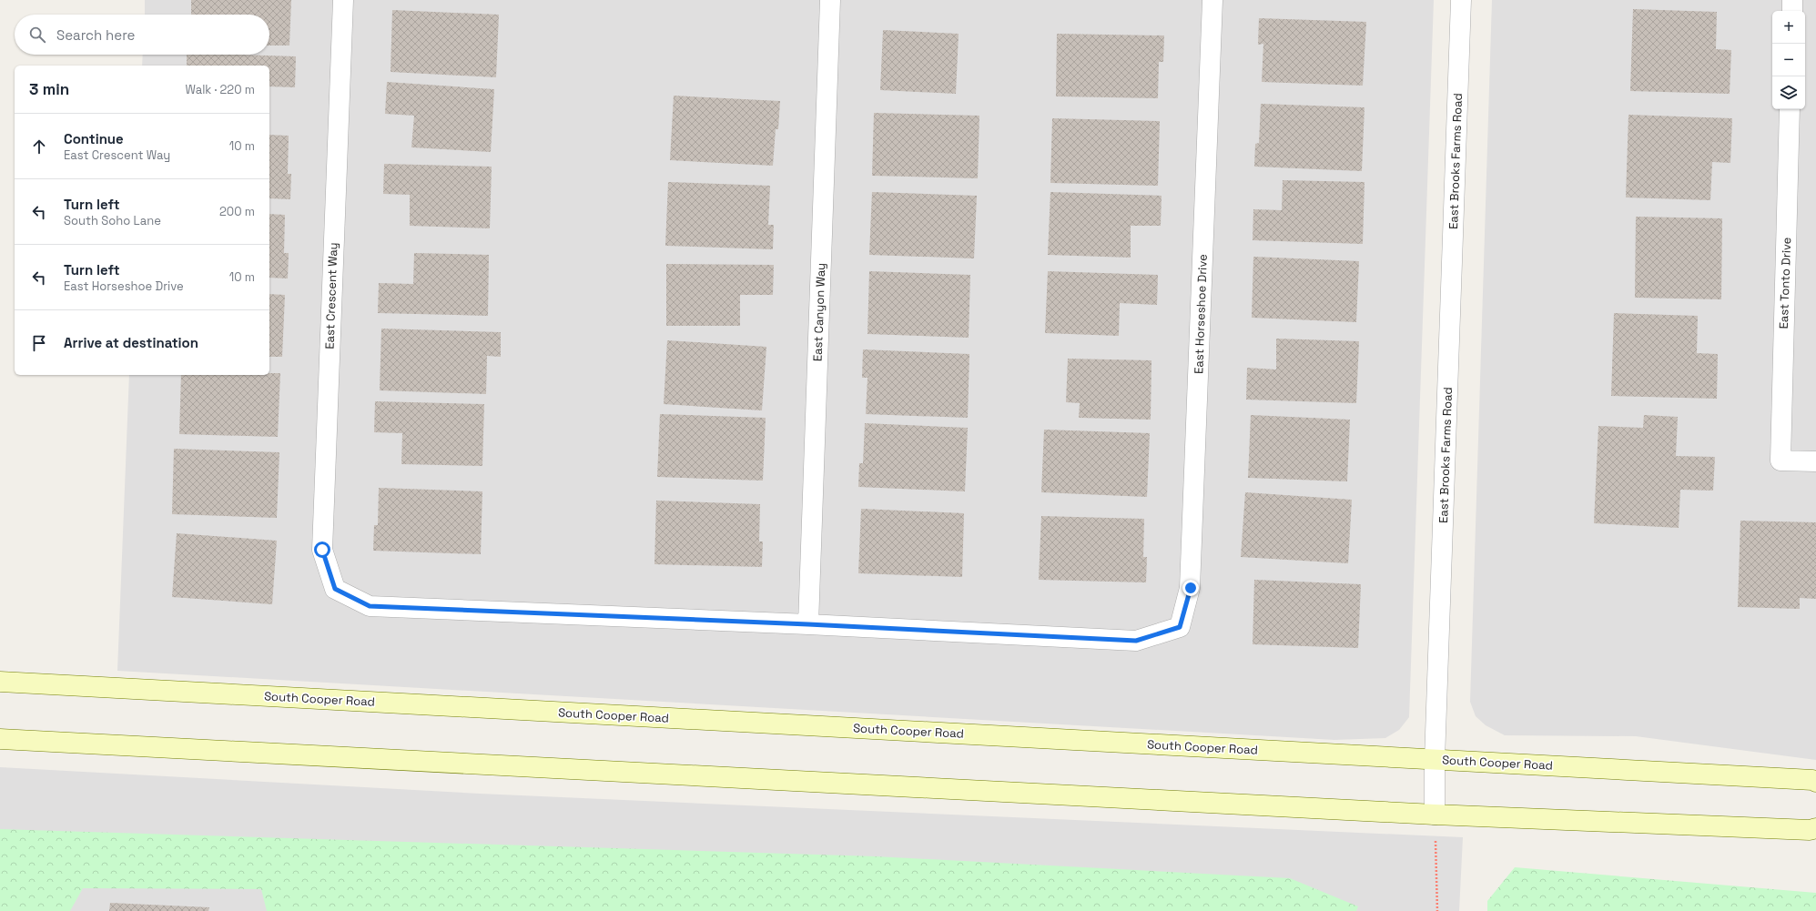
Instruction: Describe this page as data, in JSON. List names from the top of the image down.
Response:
{
  "streets": {
    "main road": ["South Cooper Road"],
    "street": [
      "East Brooks Farms Road",
      "East Tonto Drive",
      "East Crescent Way",
      "East Canyon Way",
      "East Horseshoe Drive"
    ]
  },
  "crossings": [
    ["East Brooks Farms Road", "South Cooper Road"],
    ["East Crescent Way", "East Canyon Way"],
    ["East Crescent Way", "East Horseshoe Drive"],
    ["East Canyon Way", "East Horseshoe Drive"]
  ],
  "page": {
    "map_buttons": ["+", "−"],
    "search": "Search here",
    "heading": ["3 min", "Walk · 220 m"],
    "list": [
      ["Continue", "East Crescent Way", "10 m"],
      ["Turn left", "South Soho Lane", "200 m"],
      ["Turn left", "East Horseshoe Drive", "10 m"],
      "Arrive at destination"
    ]
  }
}
